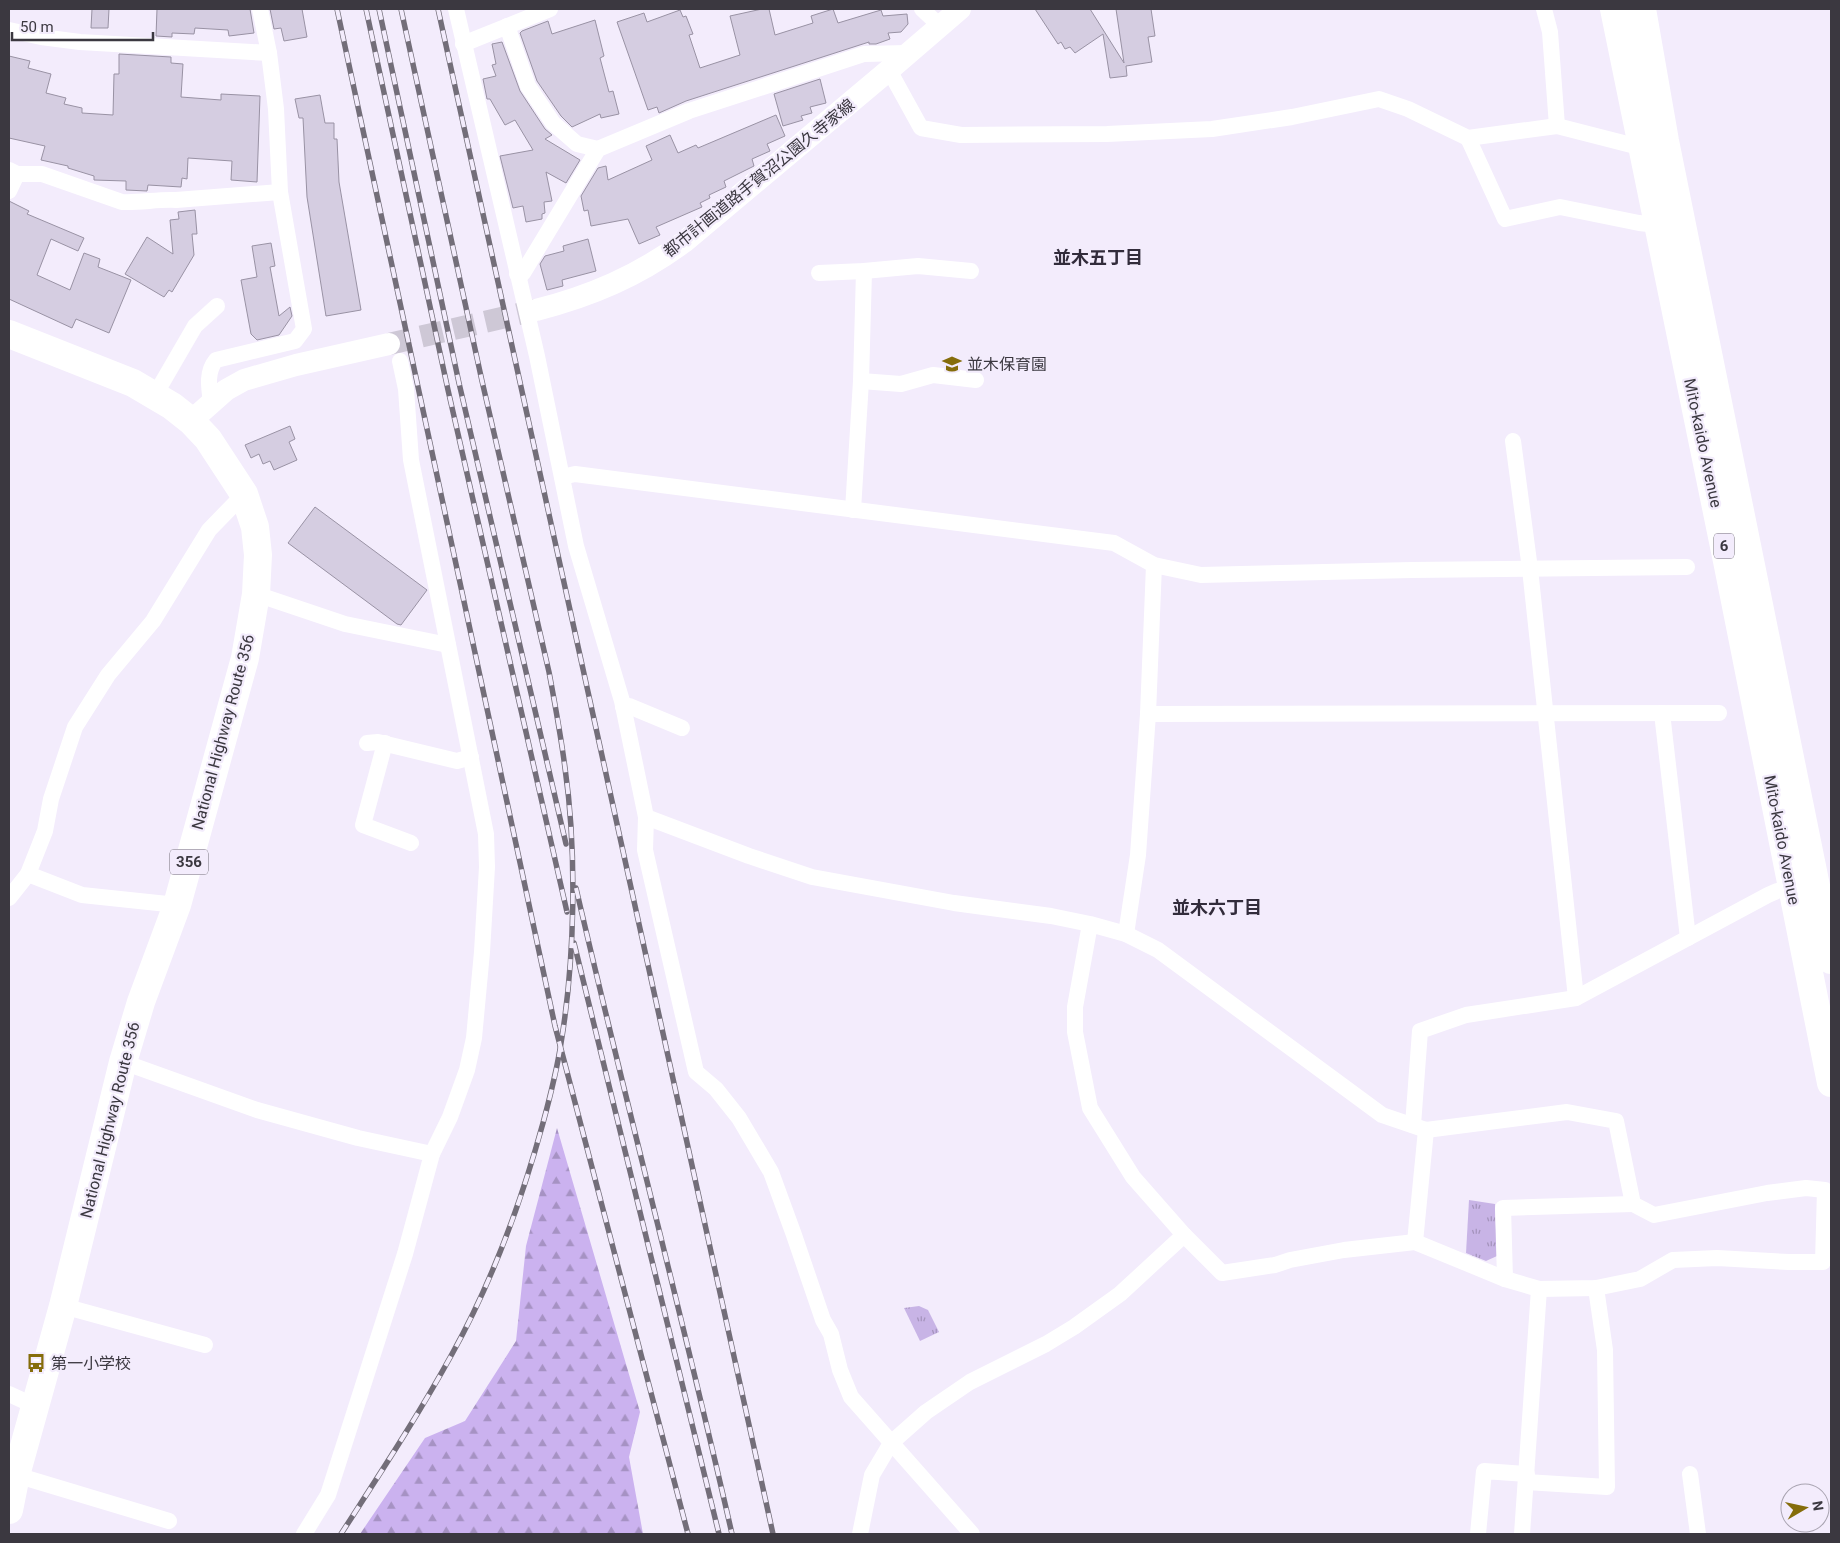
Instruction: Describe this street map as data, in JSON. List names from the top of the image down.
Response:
{
  "streets": {
    "highway": [
      "Mito-kaido Avenue",
      "6",
      "National Highway Route 356",
      "356"
    ],
    "street": ["都市計画道路手賀沼公園久寺家線"]
  },
  "districts": ["並木五丁目", "並木六丁目"],
  "places": {
    "school or university": ["並木保育園"],
    "bus stop": ["第一小学校"]
  },
  "scale_bar": "50 m",
  "north": "right"
}
